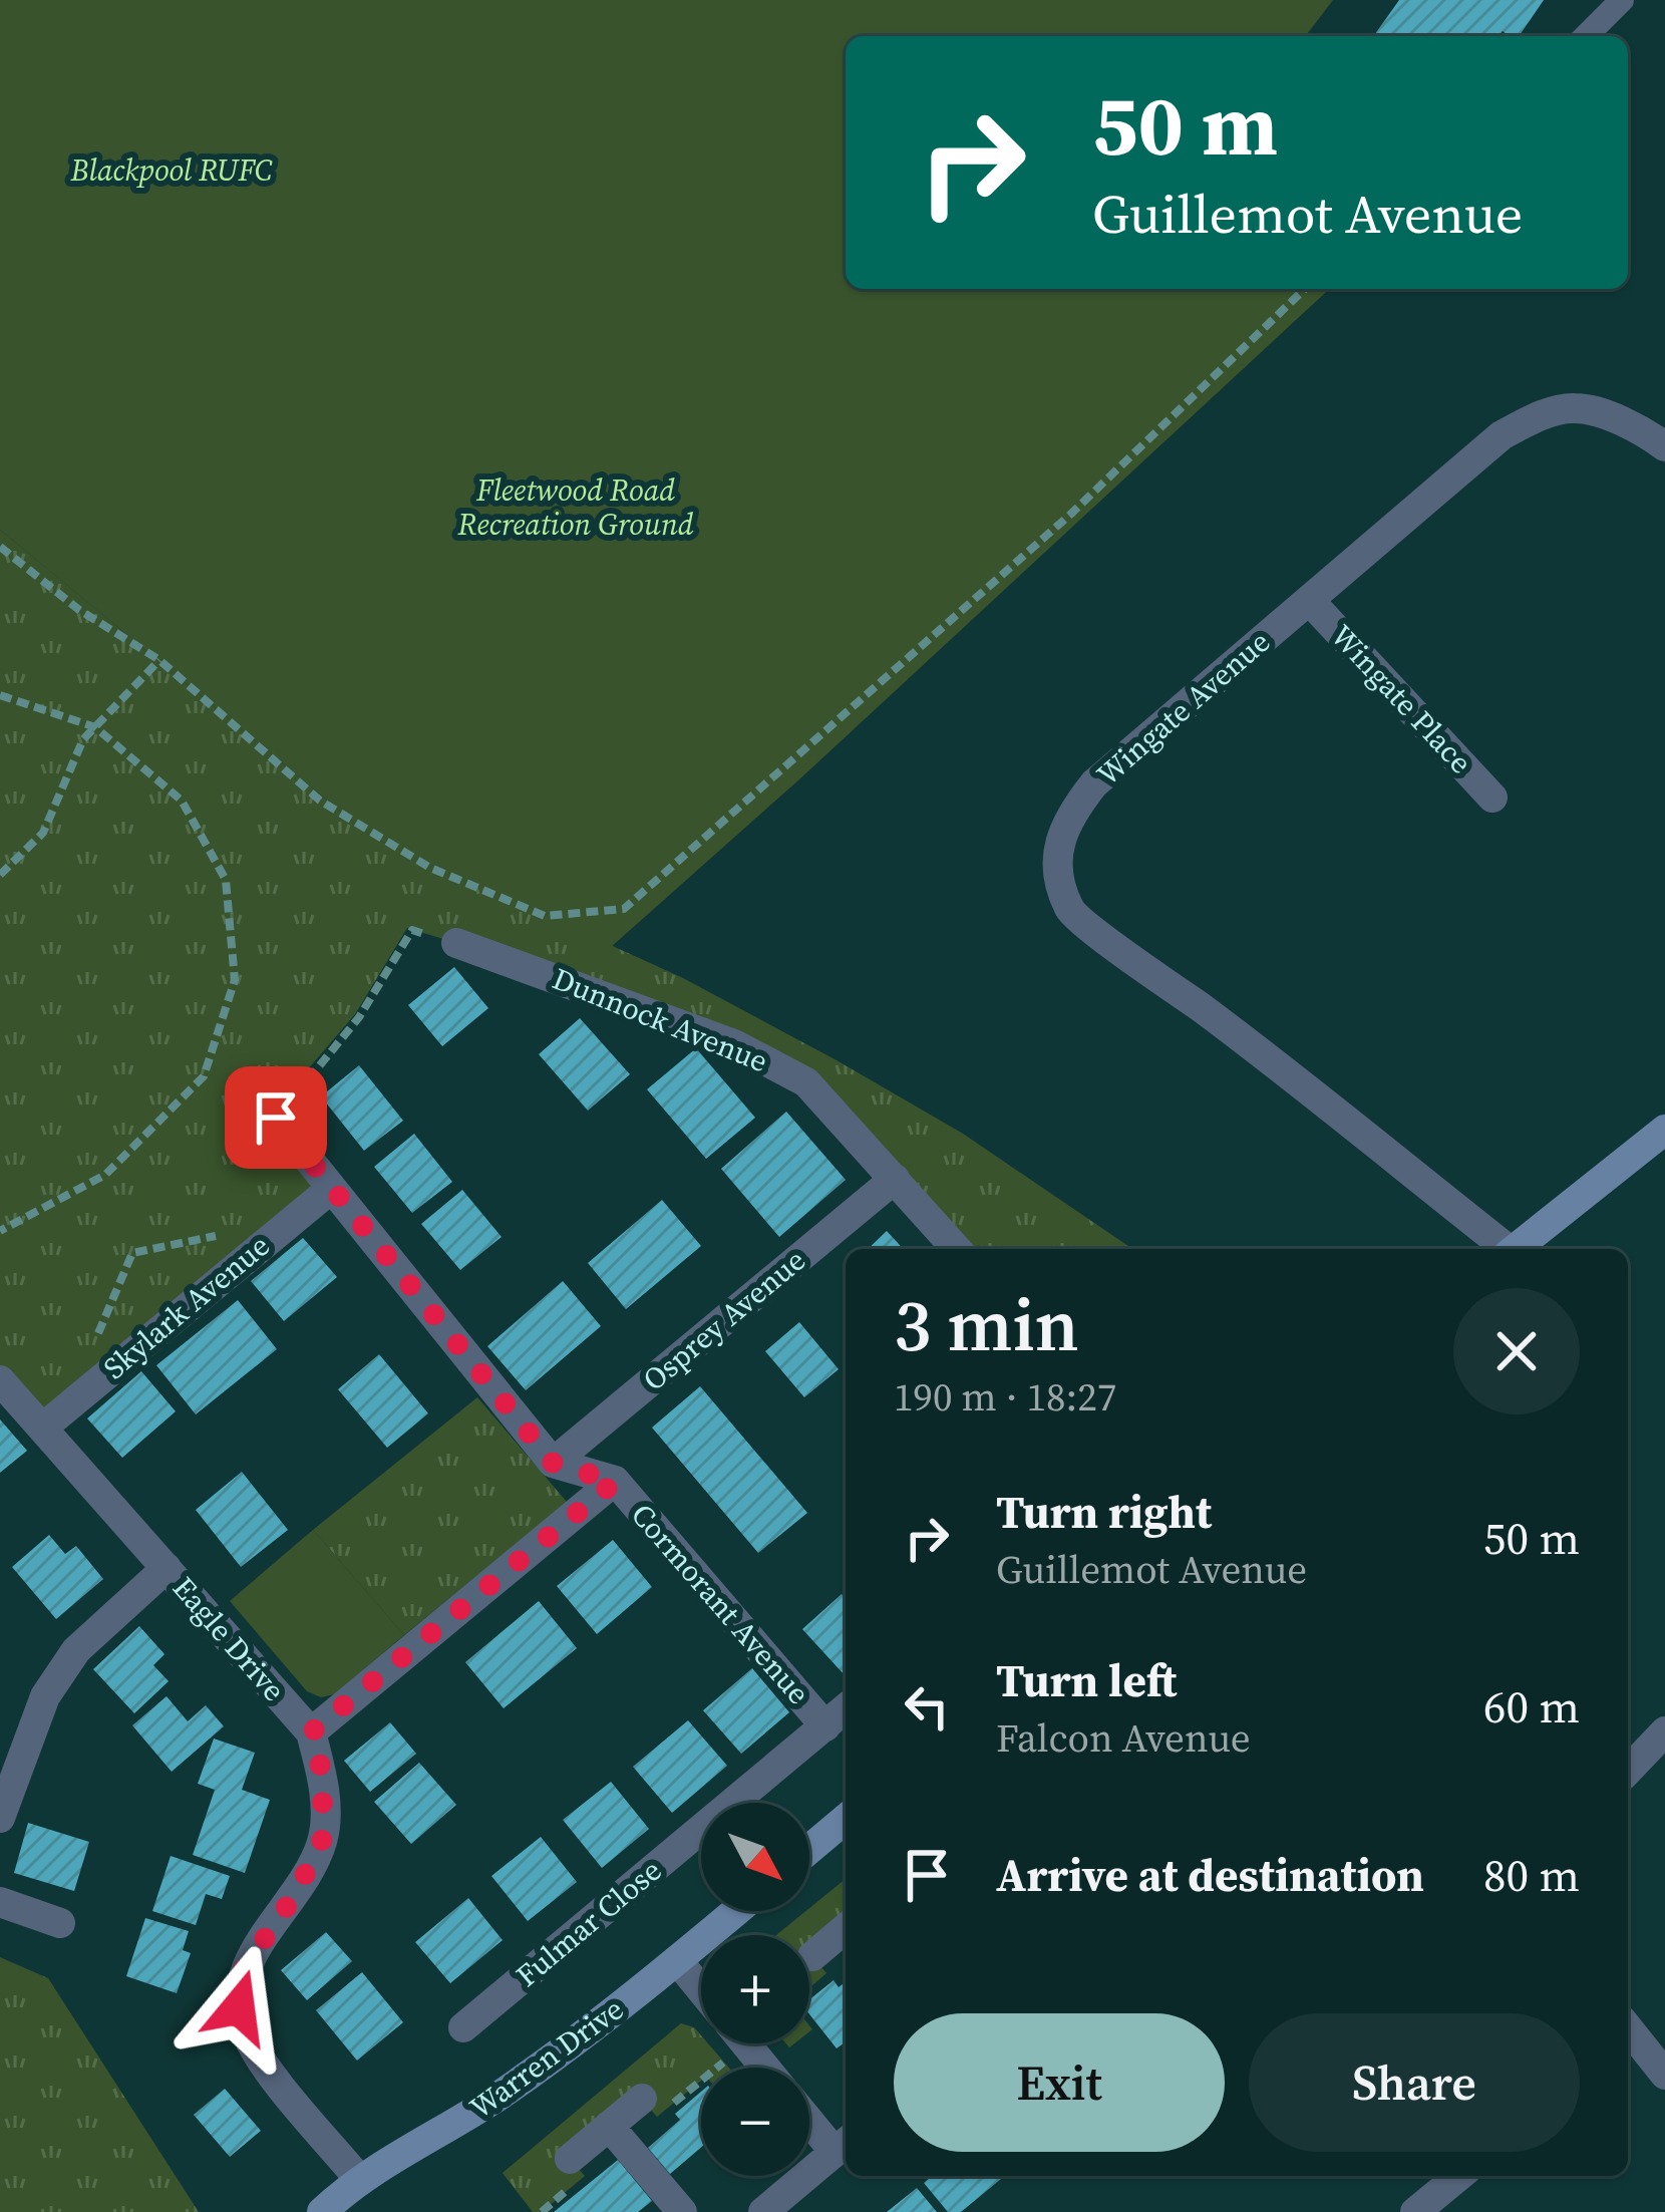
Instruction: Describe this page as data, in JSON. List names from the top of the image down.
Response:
{
  "streets": {
    "main road": ["Warren Drive"],
    "street": [
      "Wingate Place",
      "Wingate Avenue",
      "Dunnock Avenue",
      "Skylark Avenue",
      "Osprey Avenue",
      "Cormorant Avenue",
      "Eagle Drive",
      "Fulmar Close"
    ]
  },
  "crossings": [
    ["Wingate Place", "Wingate Avenue"],
    ["Dunnock Avenue", "Osprey Avenue"],
    ["Skylark Avenue", "Eagle Drive"],
    ["Cormorant Avenue", "Fulmar Close"]
  ],
  "parks": ["Blackpool RUFC", "Fleetwood Road Recreation Ground"],
  "north": "bottom right",
  "page": {
    "turn": ["50 m", "Guillemot Avenue"],
    "heading": ["3 min", "190 m · 18:27"],
    "list": [
      {
        "name": "Turn right",
        "note": "Guillemot Avenue",
        "value": "50 m"
      },
      {
        "name": "Turn left",
        "note": "Falcon Avenue",
        "value": "60 m"
      },
      {
        "name": "Arrive at destination",
        "value": "80 m"
      }
    ],
    "map_buttons": ["+", "−"],
    "buttons": ["Exit", "Share"]
  }
}
